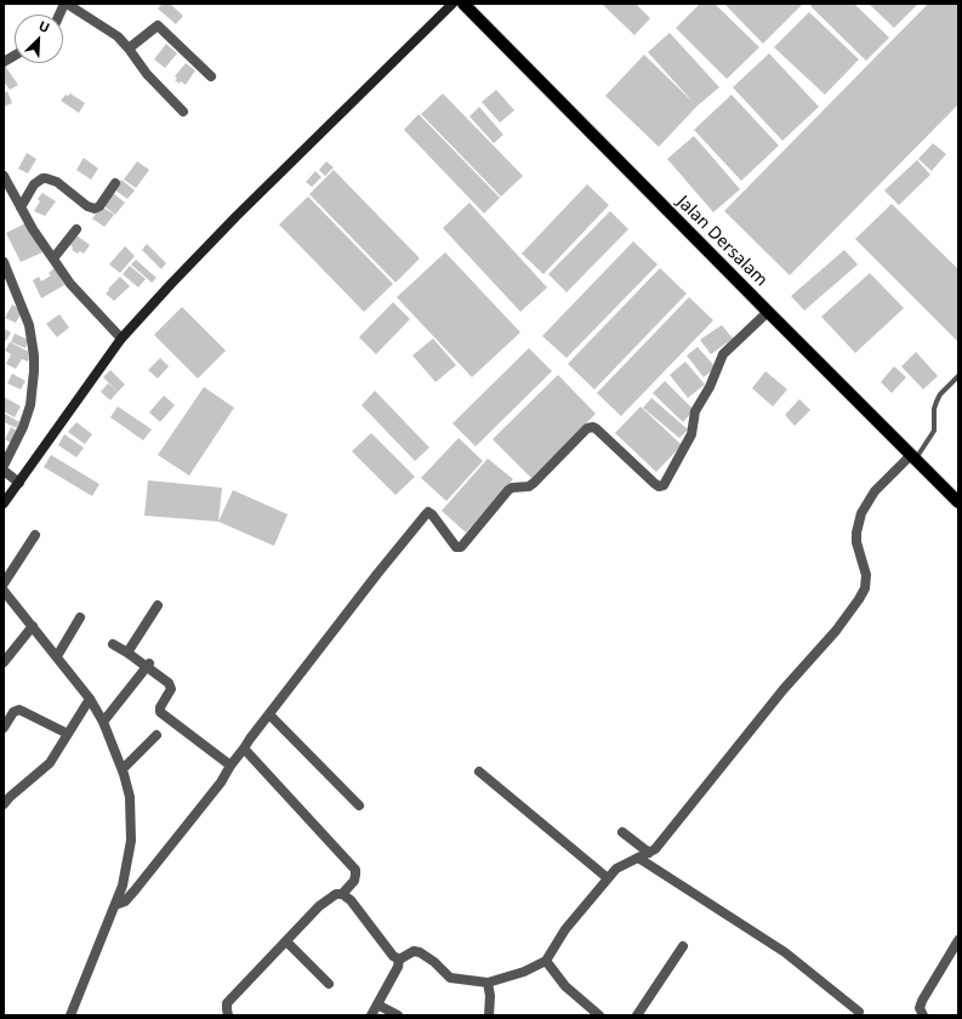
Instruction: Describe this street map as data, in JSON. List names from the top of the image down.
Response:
{
  "streets": {
    "main road": ["Jalan Dersalam"]
  },
  "north": "top right"
}
